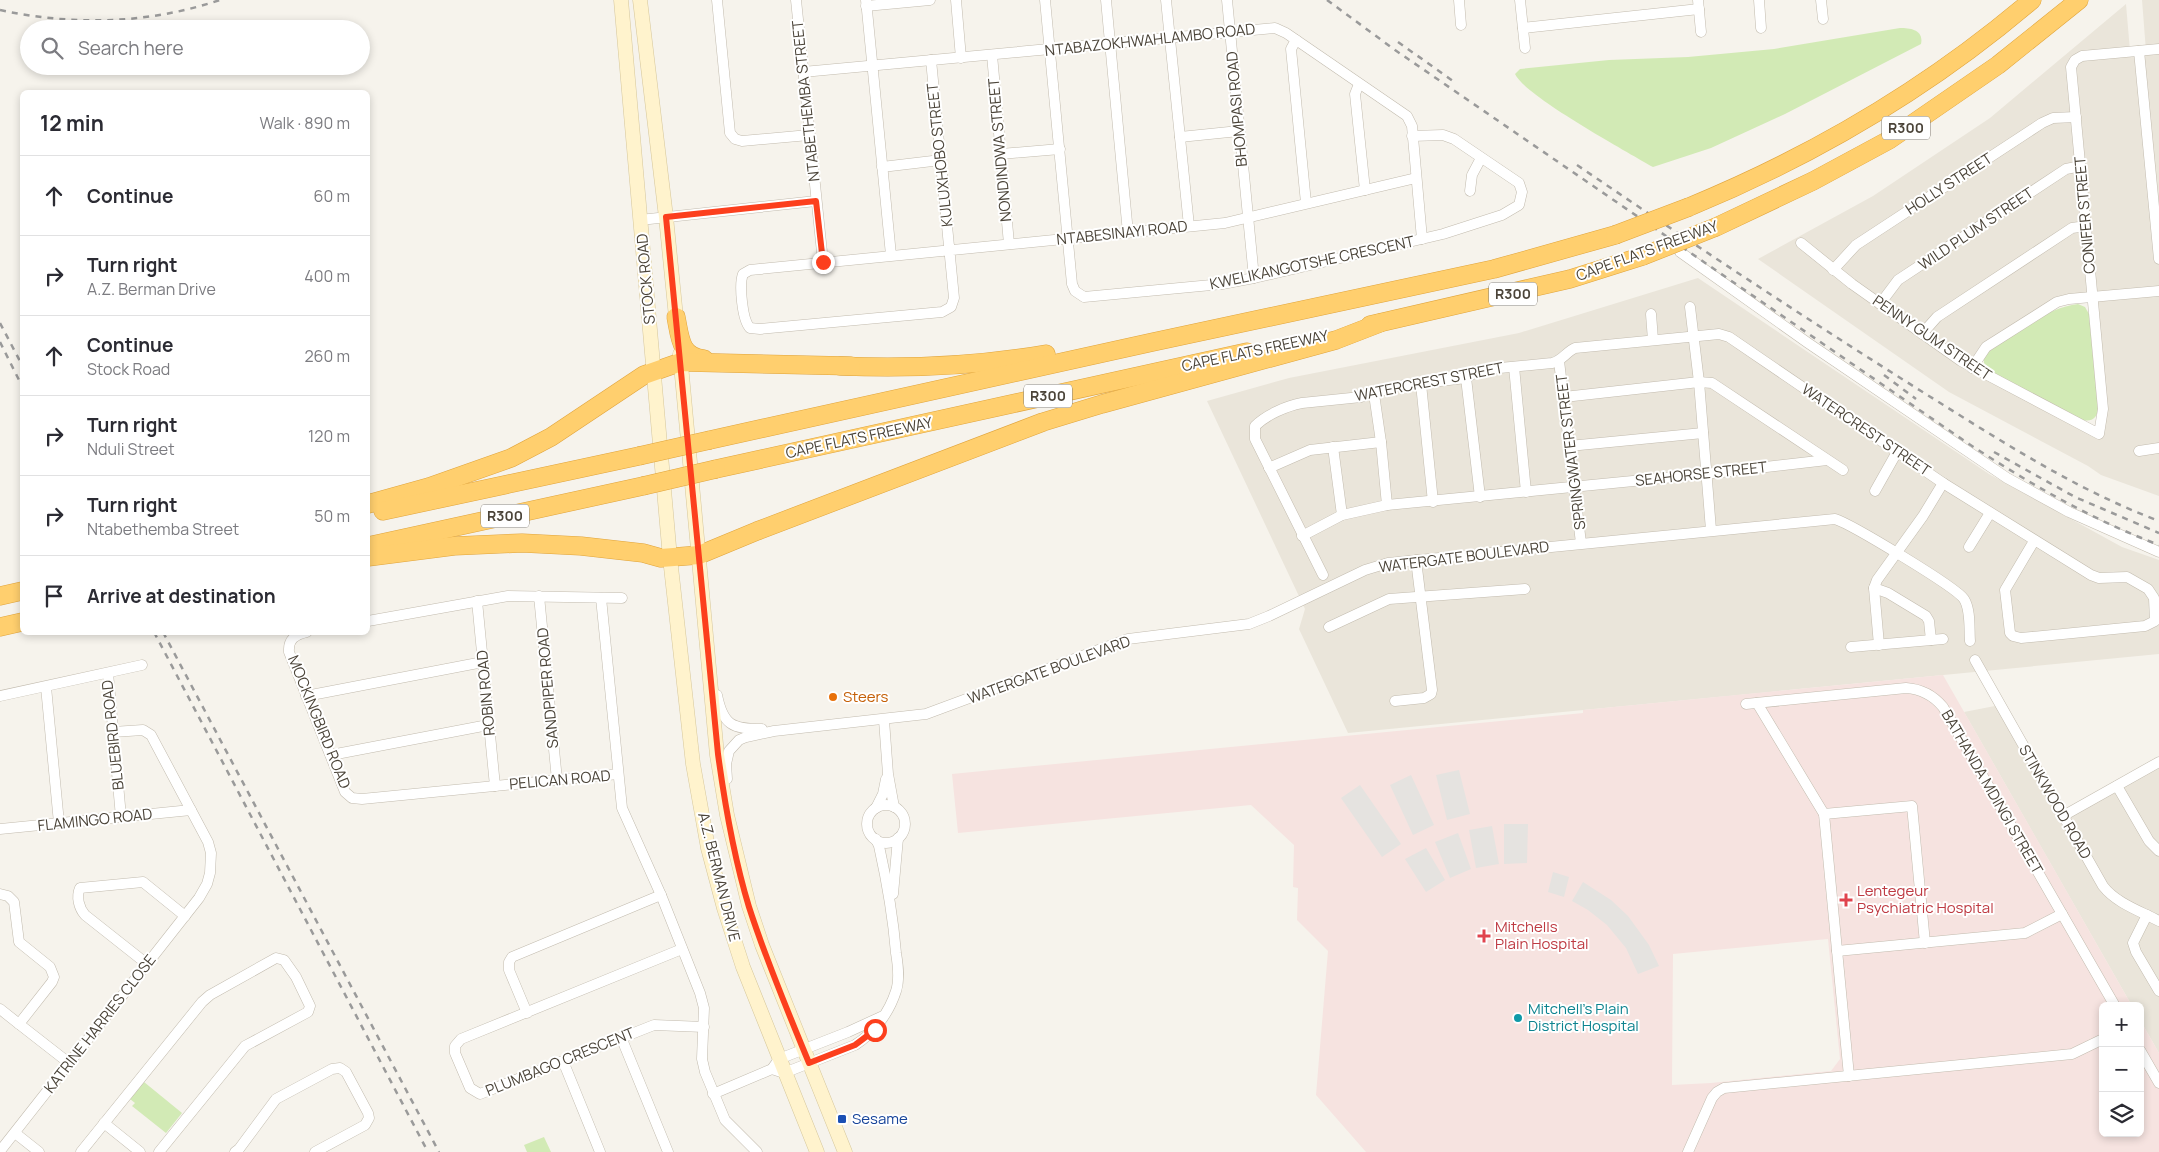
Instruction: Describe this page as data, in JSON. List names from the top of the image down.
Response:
{
  "streets": {
    "highway": ["R300", "CAPE FLATS FREEWAY"],
    "main road": ["STOCK ROAD", "A.Z. BERMAN DRIVE"],
    "street": [
      "NTABAZOKHWAHLAMBO ROAD",
      "NTABETHEMBA STREET",
      "BHOMPASI ROAD",
      "NONDINDWA STREET",
      "KULUXHOBO STREET",
      "HOLLY STREET",
      "CONIFER STREET",
      "WILD PLUM STREET",
      "NTABESINAYI ROAD",
      "KWELIKANGOTSHE CRESCENT",
      "PENNY GUM STREET",
      "WATERCREST STREET",
      "SPRINGWATER STREET",
      "SEAHORSE STREET",
      "WATERGATE BOULEVARD",
      "SANDPIPER ROAD",
      "ROBIN ROAD",
      "MOCKINGBIRD ROAD",
      "BLUEBIRD ROAD",
      "PELICAN ROAD",
      "BATHANDA MDINGI STREET",
      "STINKWOOD ROAD",
      "FLAMINGO ROAD",
      "KATRINE HARRIES CLOSE",
      "PLUMBAGO CRESCENT"
    ]
  },
  "crossings": [
    ["NTABAZOKHWAHLAMBO ROAD", "NTABETHEMBA STREET"],
    ["NTABAZOKHWAHLAMBO ROAD", "BHOMPASI ROAD"],
    ["NTABAZOKHWAHLAMBO ROAD", "NONDINDWA STREET"],
    ["NTABAZOKHWAHLAMBO ROAD", "KULUXHOBO STREET"],
    ["NTABAZOKHWAHLAMBO ROAD", "NTABESINAYI ROAD"],
    ["NTABAZOKHWAHLAMBO ROAD", "KWELIKANGOTSHE CRESCENT"],
    ["NTABETHEMBA STREET", "KULUXHOBO STREET"],
    ["NTABETHEMBA STREET", "NTABESINAYI ROAD"],
    ["BHOMPASI ROAD", "NTABESINAYI ROAD"],
    ["BHOMPASI ROAD", "KWELIKANGOTSHE CRESCENT"],
    ["NONDINDWA STREET", "NTABESINAYI ROAD"],
    ["KULUXHOBO STREET", "NTABESINAYI ROAD"],
    ["HOLLY STREET", "CONIFER STREET"],
    ["HOLLY STREET", "PENNY GUM STREET"],
    ["CONIFER STREET", "WILD PLUM STREET"],
    ["CONIFER STREET", "PENNY GUM STREET"],
    ["WILD PLUM STREET", "PENNY GUM STREET"],
    ["NTABESINAYI ROAD", "KWELIKANGOTSHE CRESCENT"],
    ["STOCK ROAD", "A.Z. BERMAN DRIVE"],
    ["WATERCREST STREET", "SPRINGWATER STREET"],
    ["SPRINGWATER STREET", "SEAHORSE STREET"],
    ["SPRINGWATER STREET", "WATERGATE BOULEVARD"],
    ["WATERGATE BOULEVARD", "A.Z. BERMAN DRIVE"],
    ["SANDPIPER ROAD", "PELICAN ROAD"],
    ["ROBIN ROAD", "MOCKINGBIRD ROAD"],
    ["ROBIN ROAD", "PELICAN ROAD"],
    ["MOCKINGBIRD ROAD", "PELICAN ROAD"],
    ["BLUEBIRD ROAD", "FLAMINGO ROAD"],
    ["BLUEBIRD ROAD", "KATRINE HARRIES CLOSE"],
    ["PELICAN ROAD", "PLUMBAGO CRESCENT"],
    ["FLAMINGO ROAD", "KATRINE HARRIES CLOSE"]
  ],
  "places": {
    "other": ["Steers", "Mitchell's Plain District Hospital"],
    "health": ["Lentegeur Psychiatric Hospital", "Mitchells Plain Hospital"],
    "transit": ["Sesame"]
  },
  "page": {
    "search": "Search here",
    "heading": ["12 min", "Walk · 890 m"],
    "list": [
      ["Continue", "60 m"],
      ["Turn right", "A.Z. Berman Drive", "400 m"],
      ["Continue", "Stock Road", "260 m"],
      ["Turn right", "Nduli Street", "120 m"],
      ["Turn right", "Ntabethemba Street", "50 m"],
      "Arrive at destination"
    ],
    "map_buttons": ["+", "−"]
  }
}
